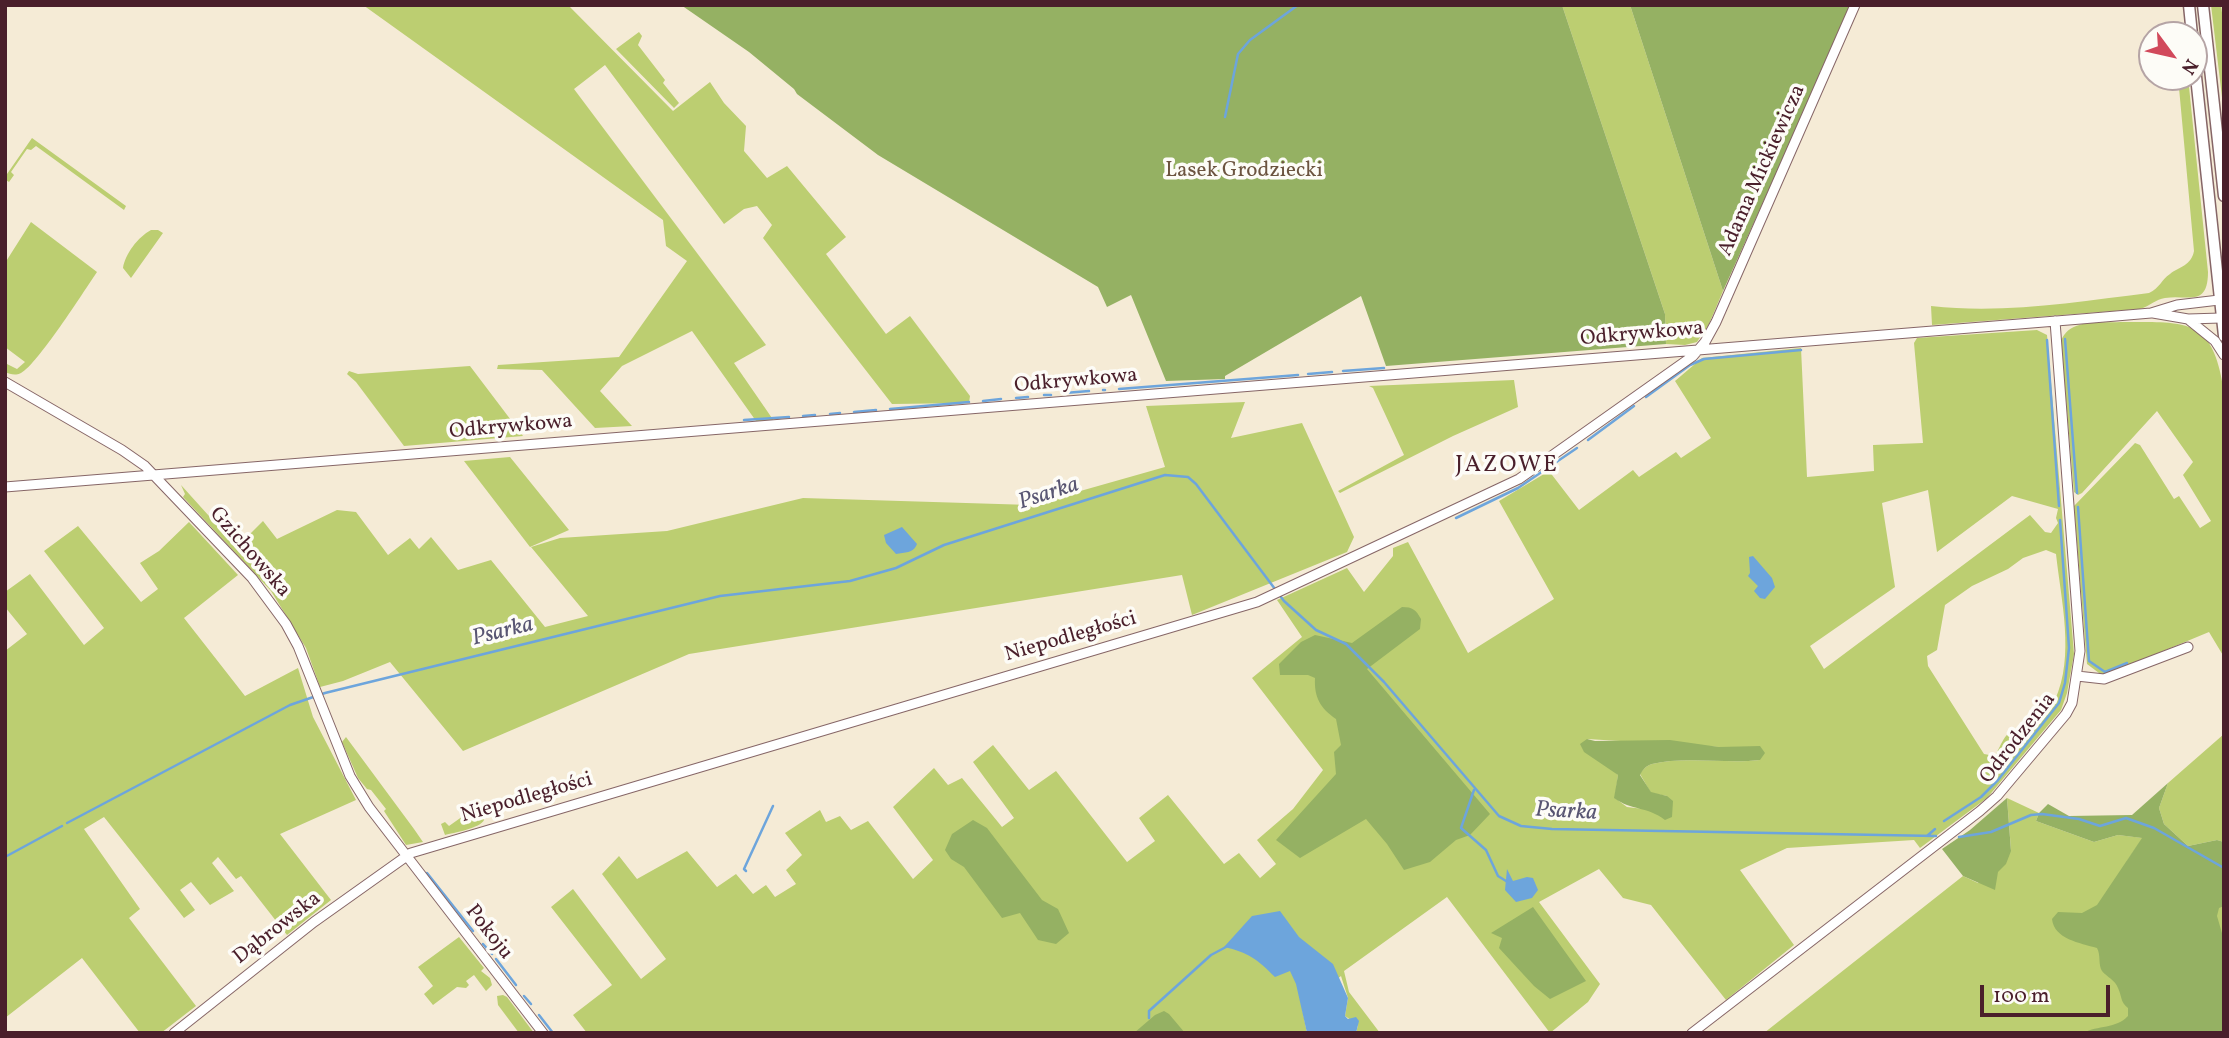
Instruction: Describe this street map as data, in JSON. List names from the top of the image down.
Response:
{
  "streets": {
    "street": [
      "Adama Mickiewicza",
      "Odkrywkowa",
      "Gzichowska",
      "Niepodległości",
      "Odrodzenia",
      "Dąbrowska",
      "Pokoju"
    ]
  },
  "crossings": [
    ["Adama Mickiewicza", "Odkrywkowa"],
    ["Adama Mickiewicza", "Niepodległości"],
    ["Odkrywkowa", "Gzichowska"],
    ["Odkrywkowa", "Niepodległości"],
    ["Odkrywkowa", "Odrodzenia"],
    ["Gzichowska", "Niepodległości"],
    ["Gzichowska", "Dąbrowska"],
    ["Gzichowska", "Pokoju"],
    ["Niepodległości", "Dąbrowska"],
    ["Niepodległości", "Pokoju"],
    ["Dąbrowska", "Pokoju"]
  ],
  "districts": ["JAZOWE"],
  "water": ["Psarka"],
  "parks": ["Lasek Grodziecki"],
  "scale_bar": "100 m",
  "north": "bottom right"
}
